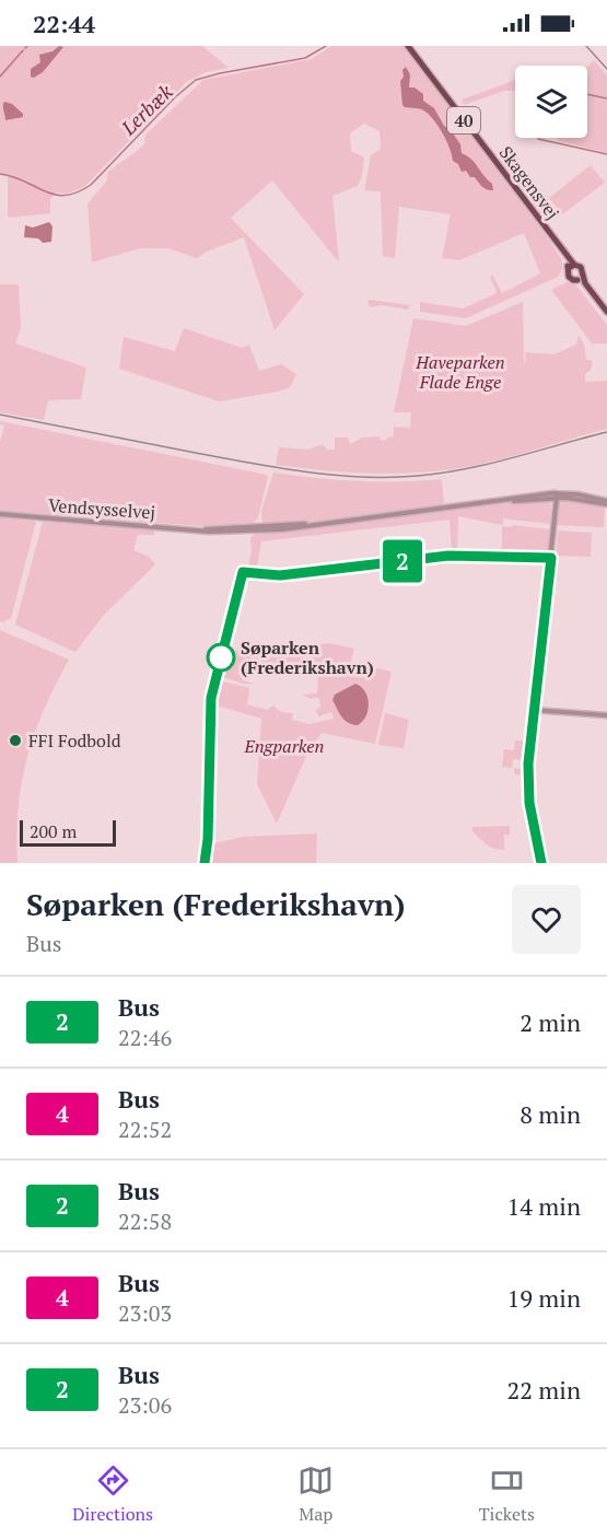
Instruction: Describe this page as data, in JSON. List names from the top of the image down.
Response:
{
  "streets": {
    "main road": ["40", "Skagensvej"],
    "street": ["Vendsysselvej"]
  },
  "crossings": [
    ["40", "Skagensvej"]
  ],
  "water": ["Lerbæk"],
  "parks": ["Haveparken Flade Enge", "Engparken"],
  "places": ["Søparken (Frederikshavn)", "FFI Fodbold"],
  "lines": ["bus line 2"],
  "scale_bar": "200 m",
  "page": {
    "status": "22:44",
    "on_map": "2",
    "scale": "200 m",
    "heading": ["Søparken (Frederikshavn)", "Bus"],
    "list": [
      {
        "mark": "2",
        "name": "Bus",
        "note": "22:46",
        "value": "2 min"
      },
      {
        "mark": "4",
        "name": "Bus",
        "note": "22:52",
        "value": "8 min"
      },
      {
        "mark": "2",
        "name": "Bus",
        "note": "22:58",
        "value": "14 min"
      },
      {
        "mark": "4",
        "name": "Bus",
        "note": "23:03",
        "value": "19 min"
      },
      {
        "mark": "2",
        "name": "Bus",
        "note": "23:06",
        "value": "22 min"
      }
    ],
    "tabs": ["Directions", "Map", "Tickets"]
  }
}
